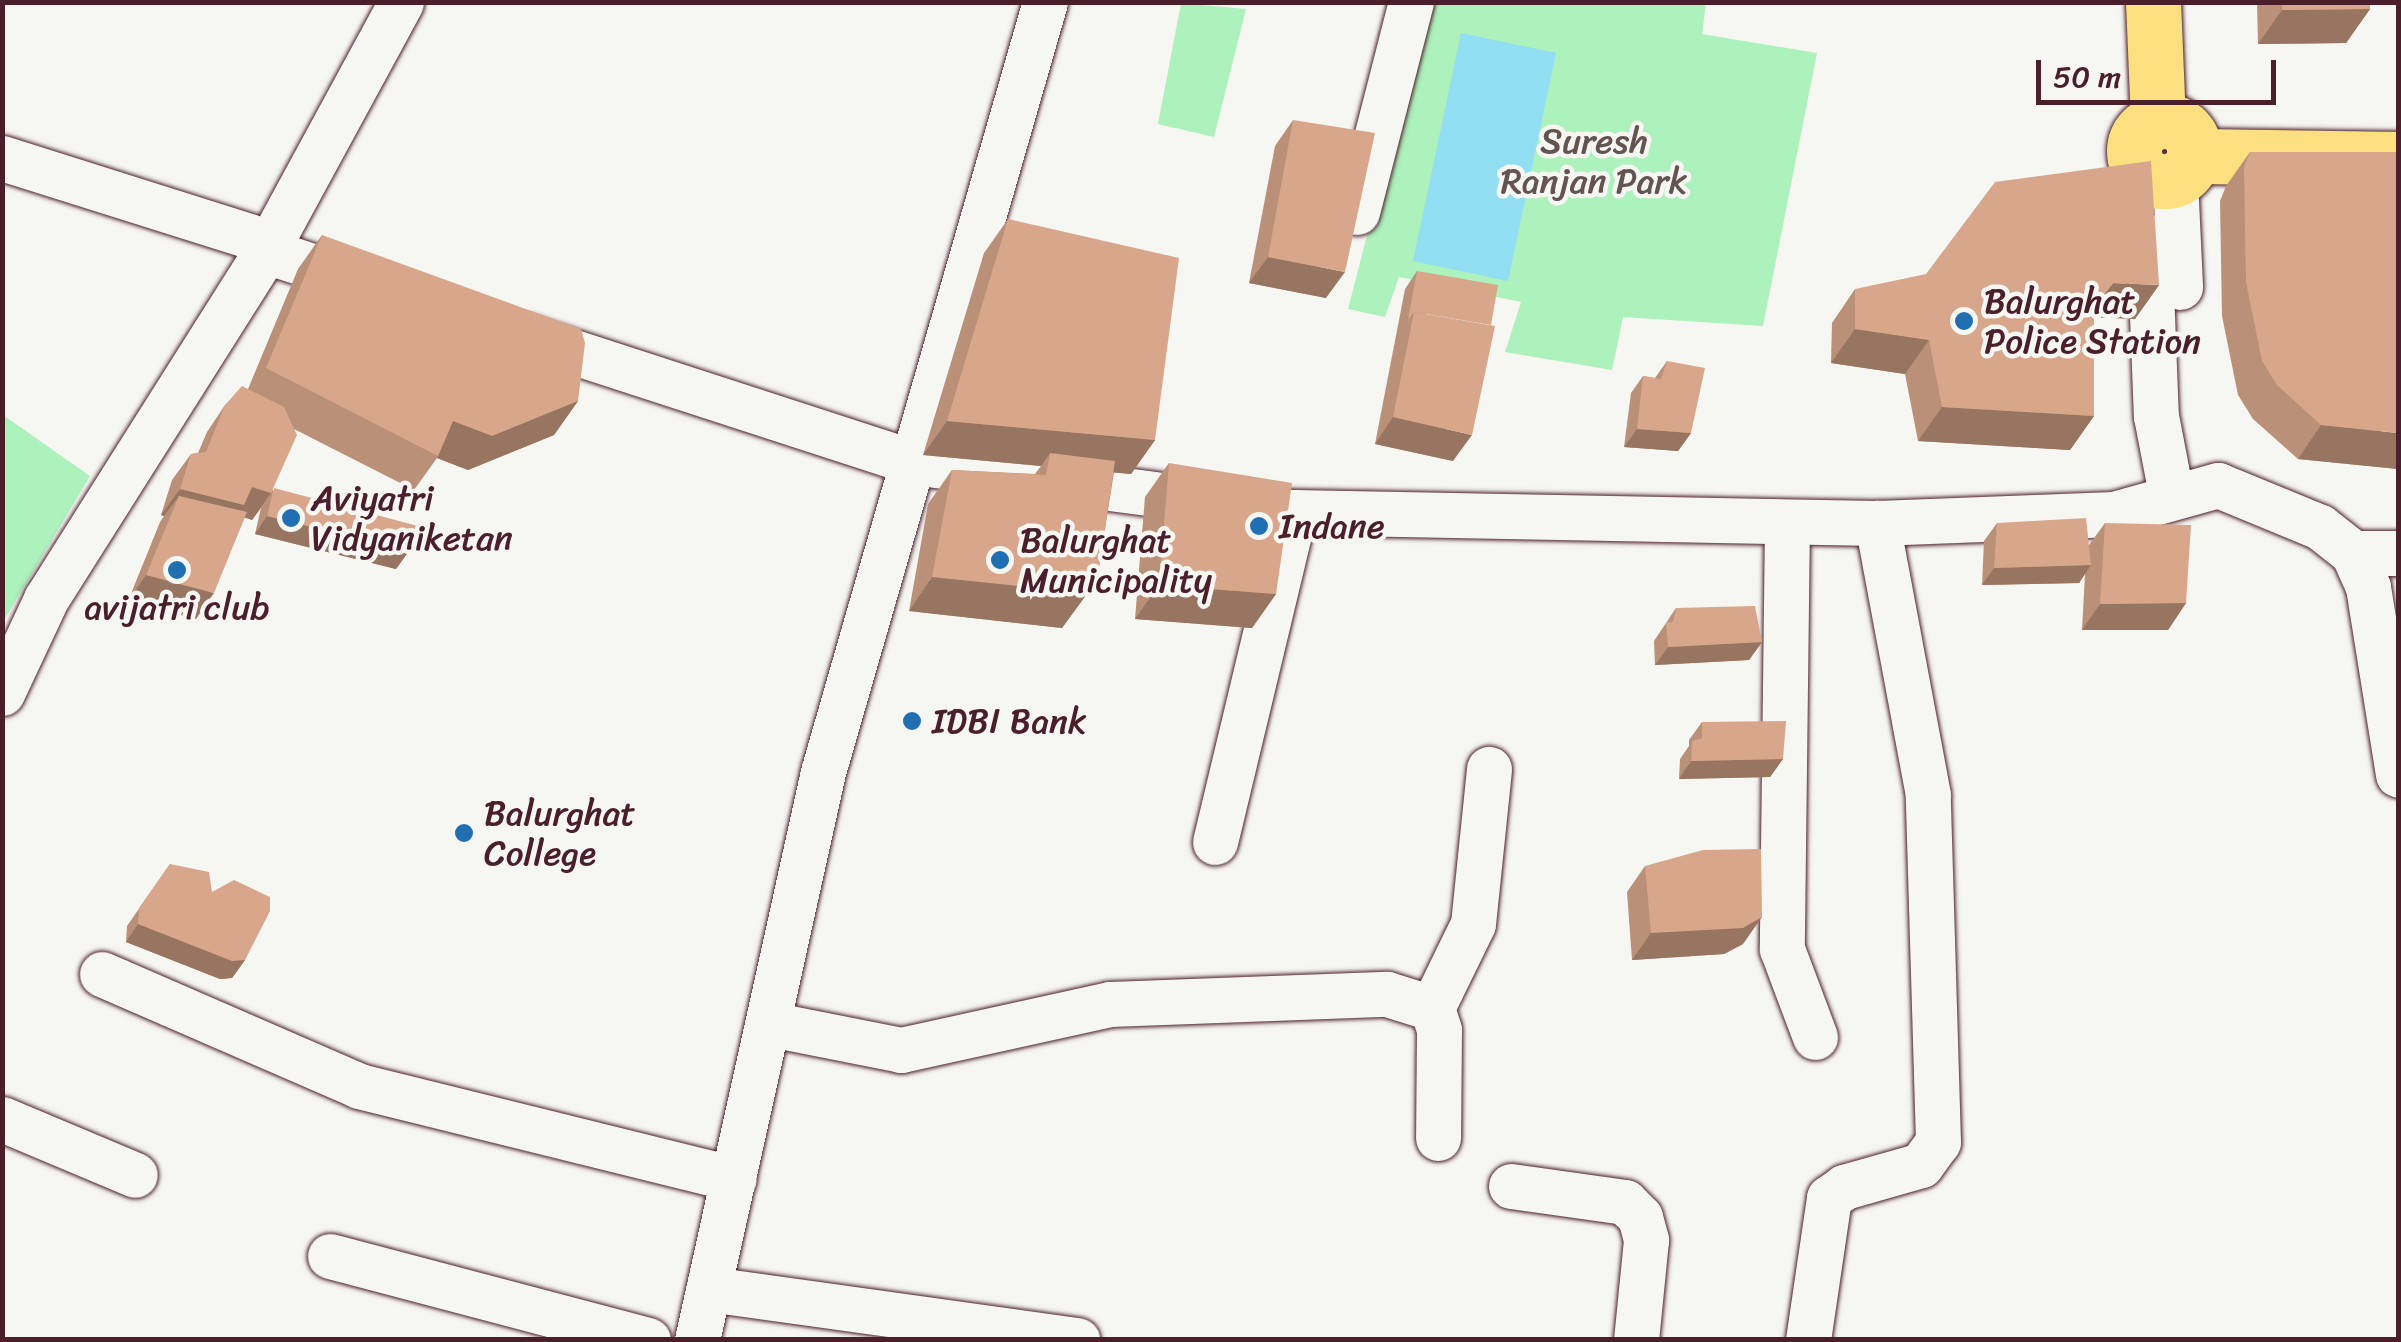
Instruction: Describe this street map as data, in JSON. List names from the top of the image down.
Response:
{
  "parks": ["Suresh Ranjan Park"],
  "places": [
    "Balurghat Police Station",
    "Aviyatri Vidyaniketan",
    "Indane",
    "Balurghat Municipality",
    "avijatri club",
    "IDBI Bank",
    "Balurghat College"
  ],
  "scale_bar": "50 m"
}
